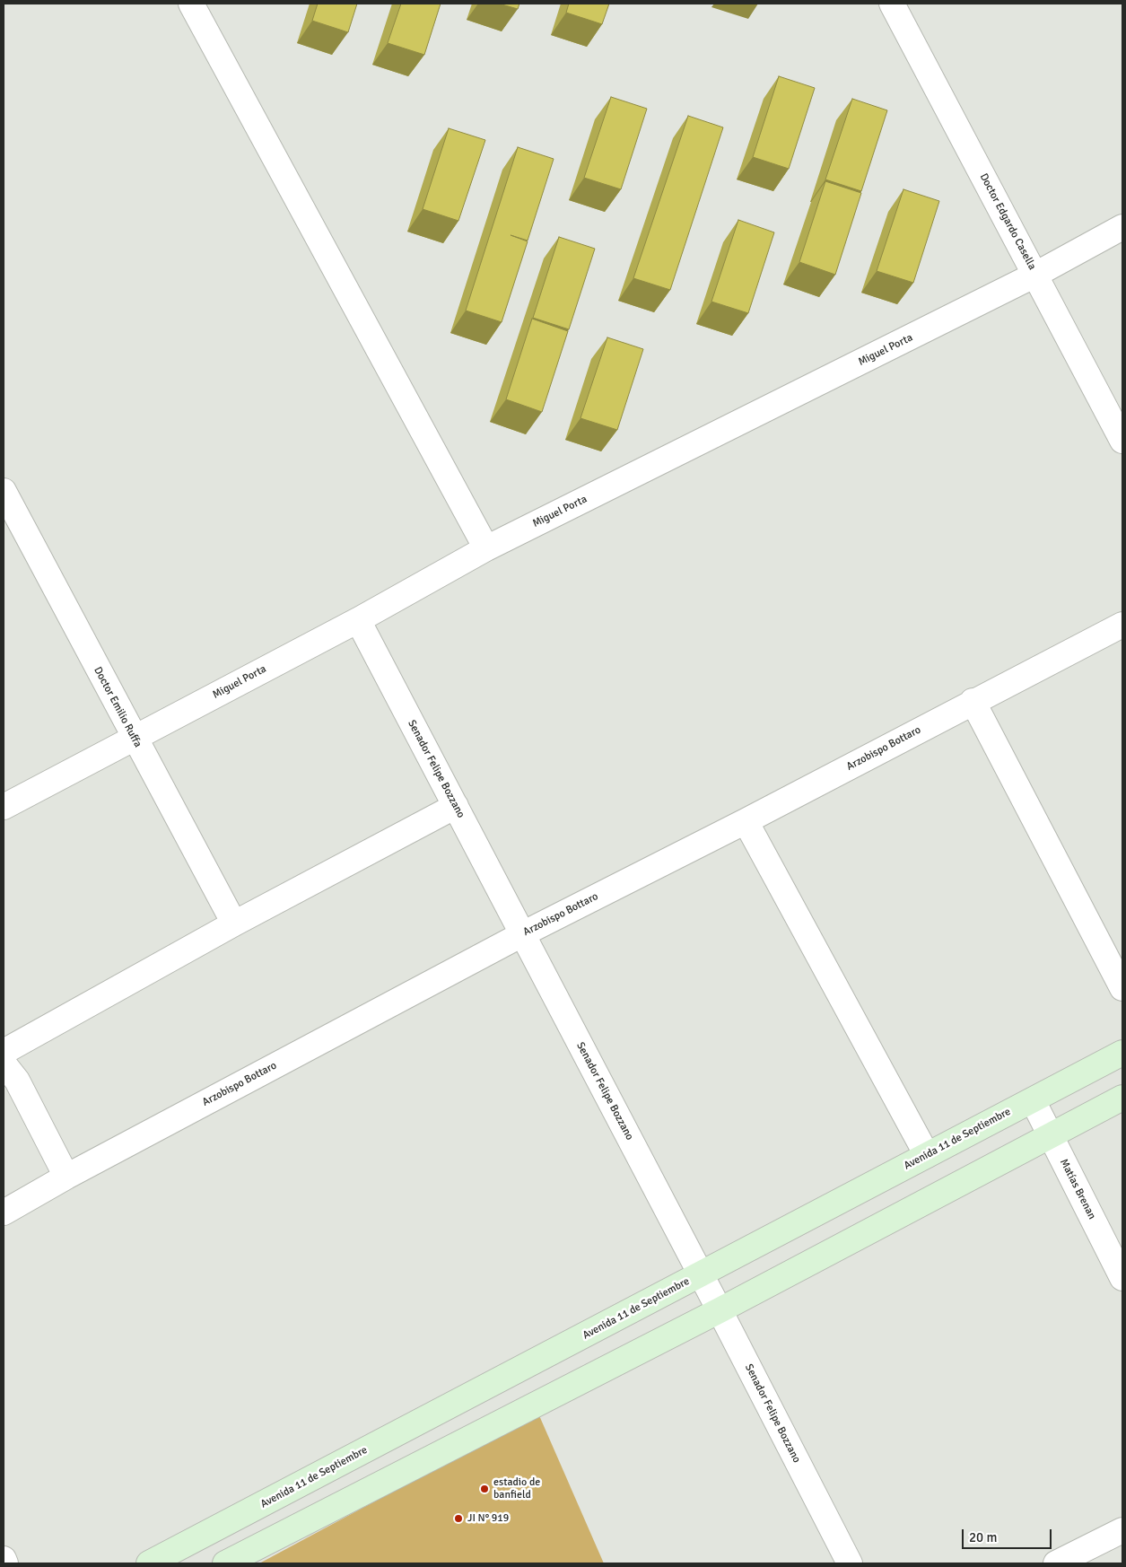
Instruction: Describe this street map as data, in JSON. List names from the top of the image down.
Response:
{
  "streets": {
    "main road": ["Avenida 11 de Septiembre"],
    "street": [
      "Doctor Edgardo Casella",
      "Miguel Porta",
      "Doctor Emilio Ruffa",
      "Arzobispo Bottaro",
      "Senador Felipe Bozzano",
      "Matías Brenan"
    ]
  },
  "crossings": [
    ["Doctor Edgardo Casella", "Miguel Porta"],
    ["Miguel Porta", "Doctor Emilio Ruffa"],
    ["Miguel Porta", "Senador Felipe Bozzano"],
    ["Arzobispo Bottaro", "Senador Felipe Bozzano"],
    ["Senador Felipe Bozzano", "Avenida 11 de Septiembre"],
    ["Avenida 11 de Septiembre", "Matías Brenan"]
  ],
  "places": ["estadio de banfield", "JI N° 919"],
  "scale_bar": "20 m"
}
